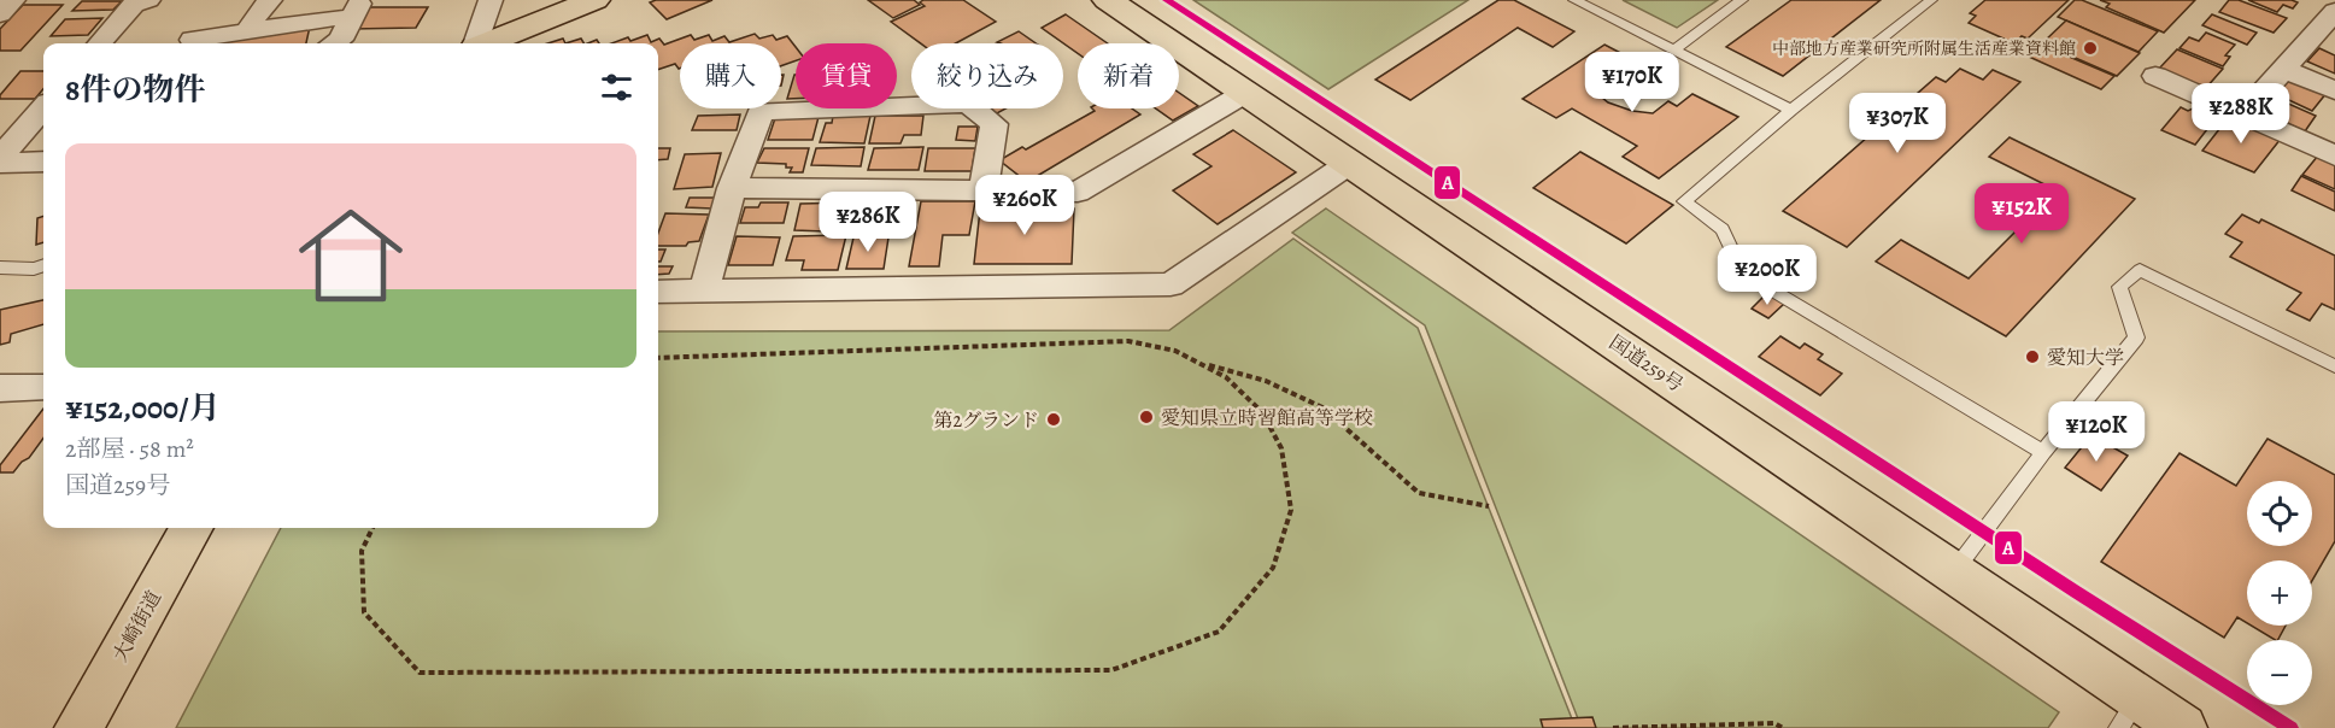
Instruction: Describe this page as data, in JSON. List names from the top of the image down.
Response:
{
  "streets": {
    "main road": ["国道259号", "大崎街道"]
  },
  "places": [
    "中部地方産業研究所附属生活産業資料館",
    "愛知大学",
    "愛知県立時習館高等学校",
    "第2グランド"
  ],
  "lines": ["transit line A"],
  "page": {
    "chip": [
      "購入",
      "賃貸",
      "絞り込み",
      "新着"
    ],
    "heading": "8件の物件",
    "price": [
      "¥170K",
      "¥288K",
      "¥307K",
      "¥260K",
      "¥152K",
      "¥286K",
      "¥200K",
      "¥120K"
    ],
    "list": [
      {
        "name": "¥152,000/月",
        "note": "2部屋 · 58 m² · 国道259号"
      }
    ],
    "map_buttons": ["+", "−"]
  }
}
